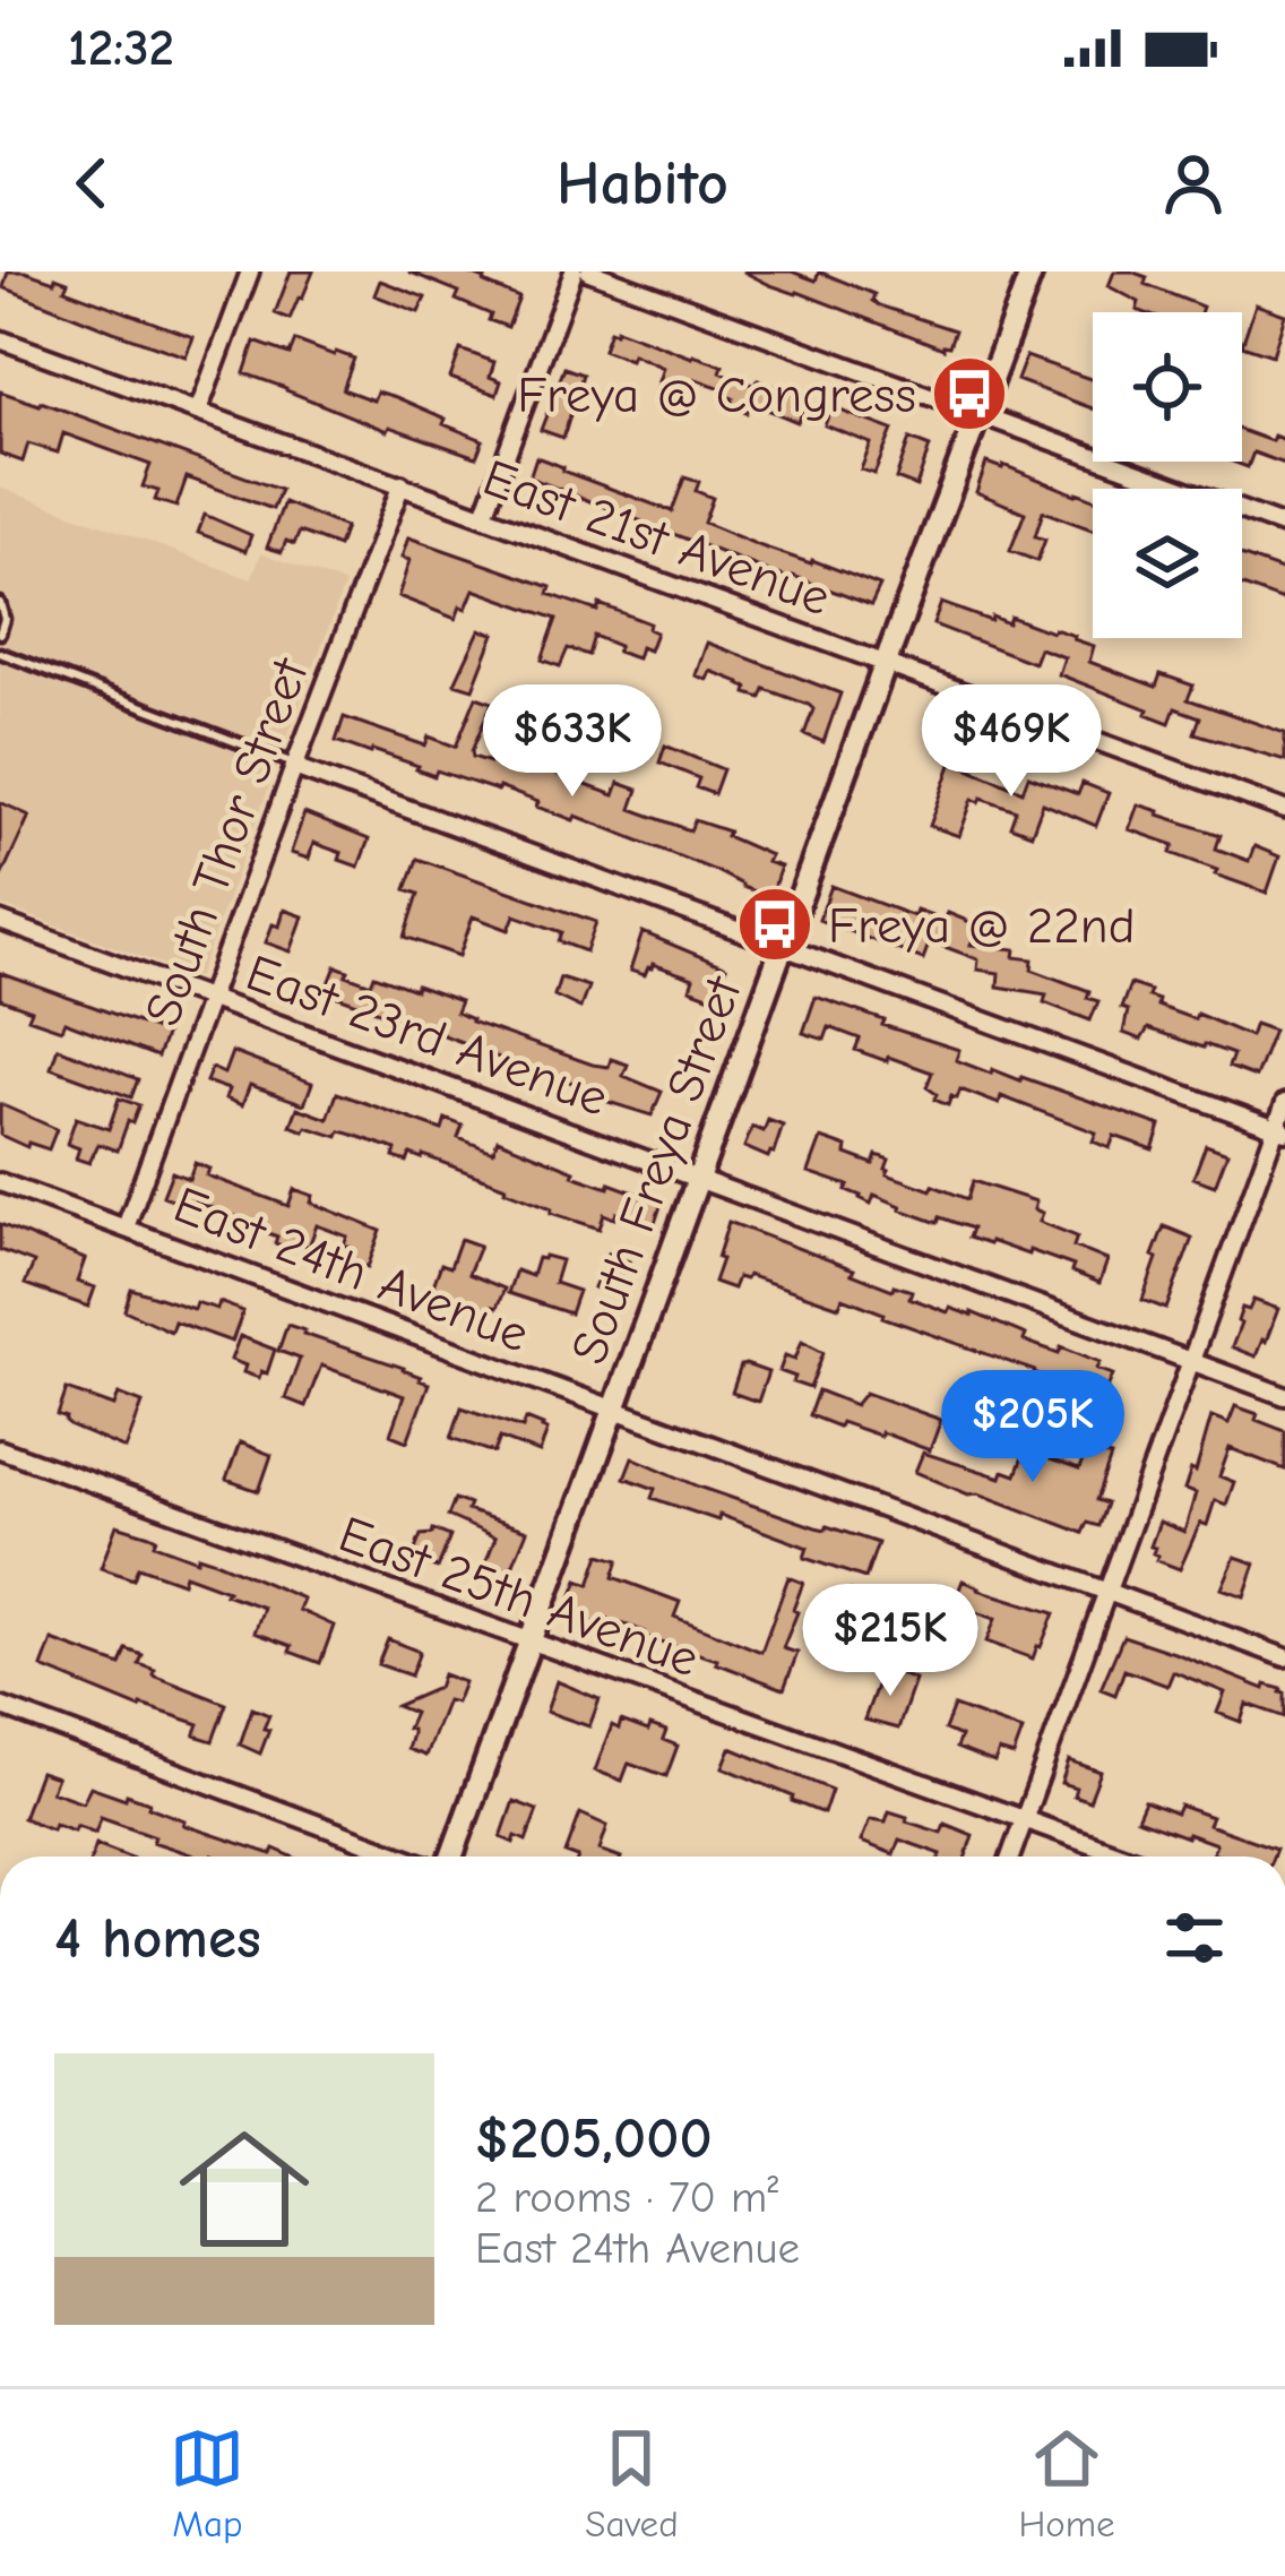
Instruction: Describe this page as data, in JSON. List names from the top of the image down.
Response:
{
  "streets": {
    "main road": ["South Freya Street"],
    "street": [
      "East 21st Avenue",
      "South Thor Street",
      "East 23rd Avenue",
      "East 24th Avenue",
      "East 25th Avenue"
    ]
  },
  "crossings": [
    ["East 21st Avenue", "South Thor Street"],
    ["East 21st Avenue", "South Freya Street"],
    ["South Thor Street", "East 23rd Avenue"],
    ["South Thor Street", "East 24th Avenue"],
    ["East 23rd Avenue", "South Freya Street"],
    ["South Freya Street", "East 24th Avenue"],
    ["South Freya Street", "East 25th Avenue"]
  ],
  "places": {
    "bus stop": ["Freya @ Congress", "Freya @ 22nd"]
  },
  "page": {
    "status": "12:32",
    "header": "Habito",
    "price": [
      "$633K",
      "$469K",
      "$205K",
      "$215K"
    ],
    "heading": "4 homes",
    "list": [
      {
        "name": "$205,000",
        "note": "2 rooms · 70 m² · East 24th Avenue"
      }
    ],
    "tabs": ["Map", "Saved", "Home"]
  }
}
